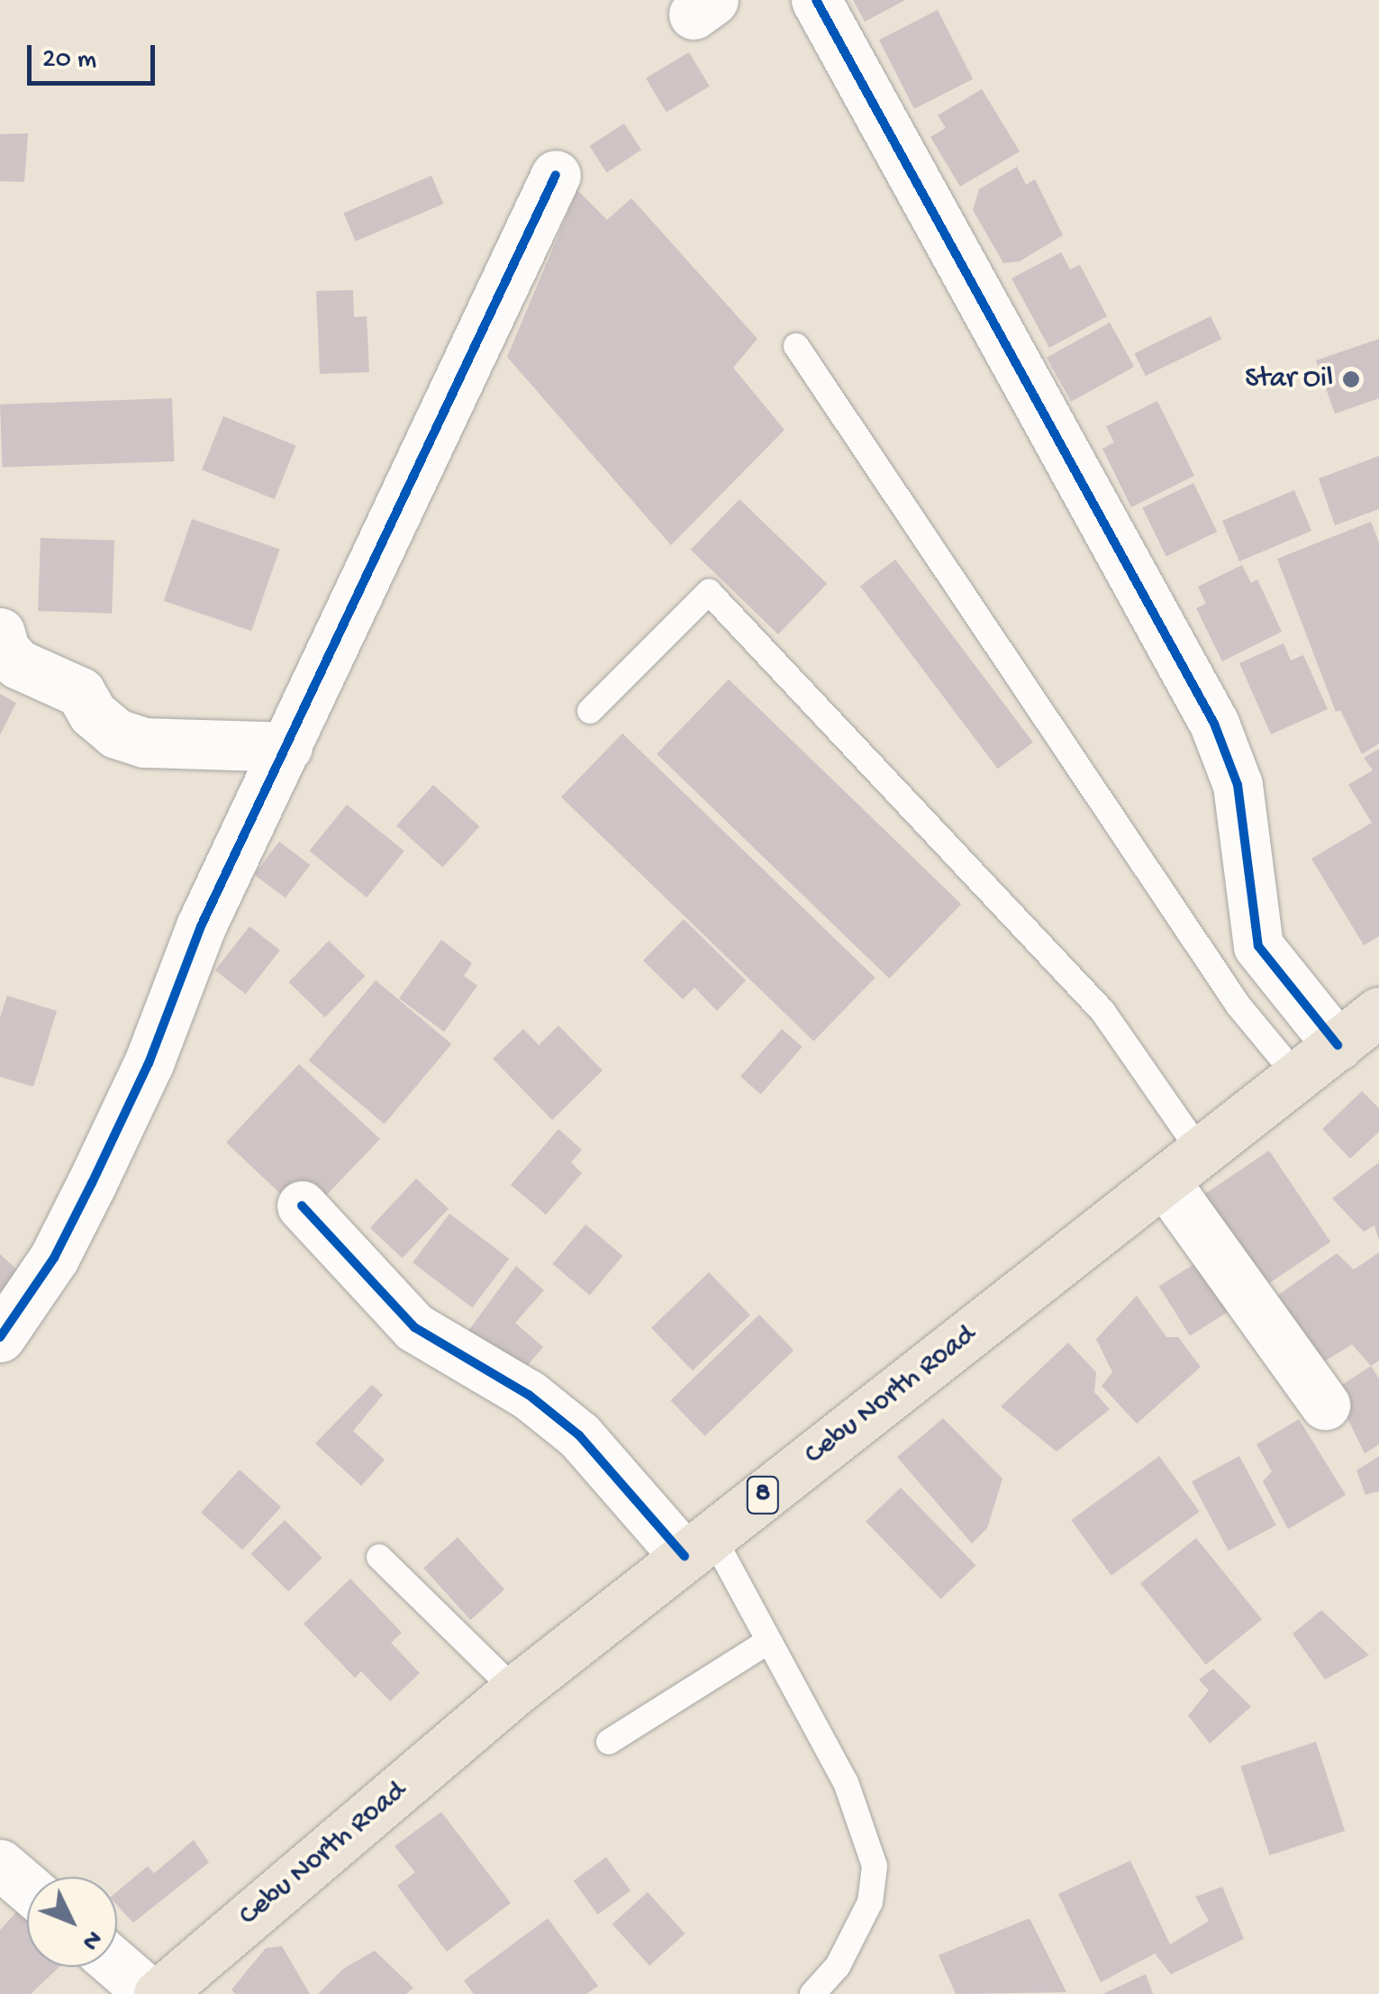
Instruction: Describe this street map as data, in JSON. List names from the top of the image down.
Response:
{
  "streets": {
    "main road": ["Cebu North Road", "8"]
  },
  "places": ["Star Oil"],
  "scale_bar": "20 m",
  "north": "bottom right"
}
